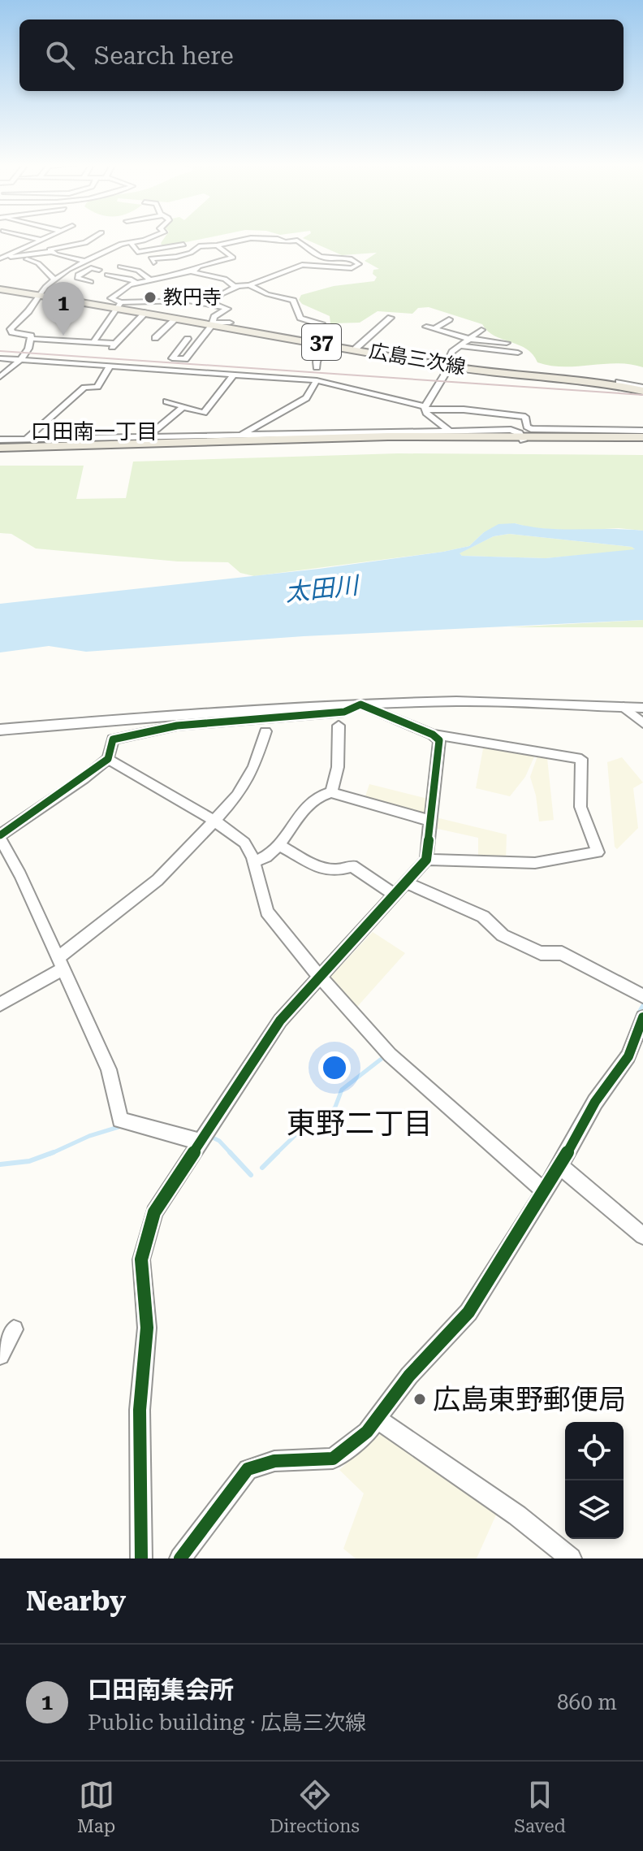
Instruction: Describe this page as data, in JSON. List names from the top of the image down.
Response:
{
  "streets": {
    "main road": ["37", "広島三次線"]
  },
  "districts": ["口田南一丁目", "東野二丁目"],
  "water": ["太田川"],
  "places": ["教円寺", "広島東野郵便局"],
  "page": {
    "search": "Search here",
    "pins": "1",
    "heading": "Nearby",
    "list": [
      {
        "mark": "1",
        "name": "口田南集会所",
        "note": "Public building · 広島三次線",
        "value": "860 m"
      }
    ],
    "nav": ["Map", "Directions", "Saved"]
  }
}
